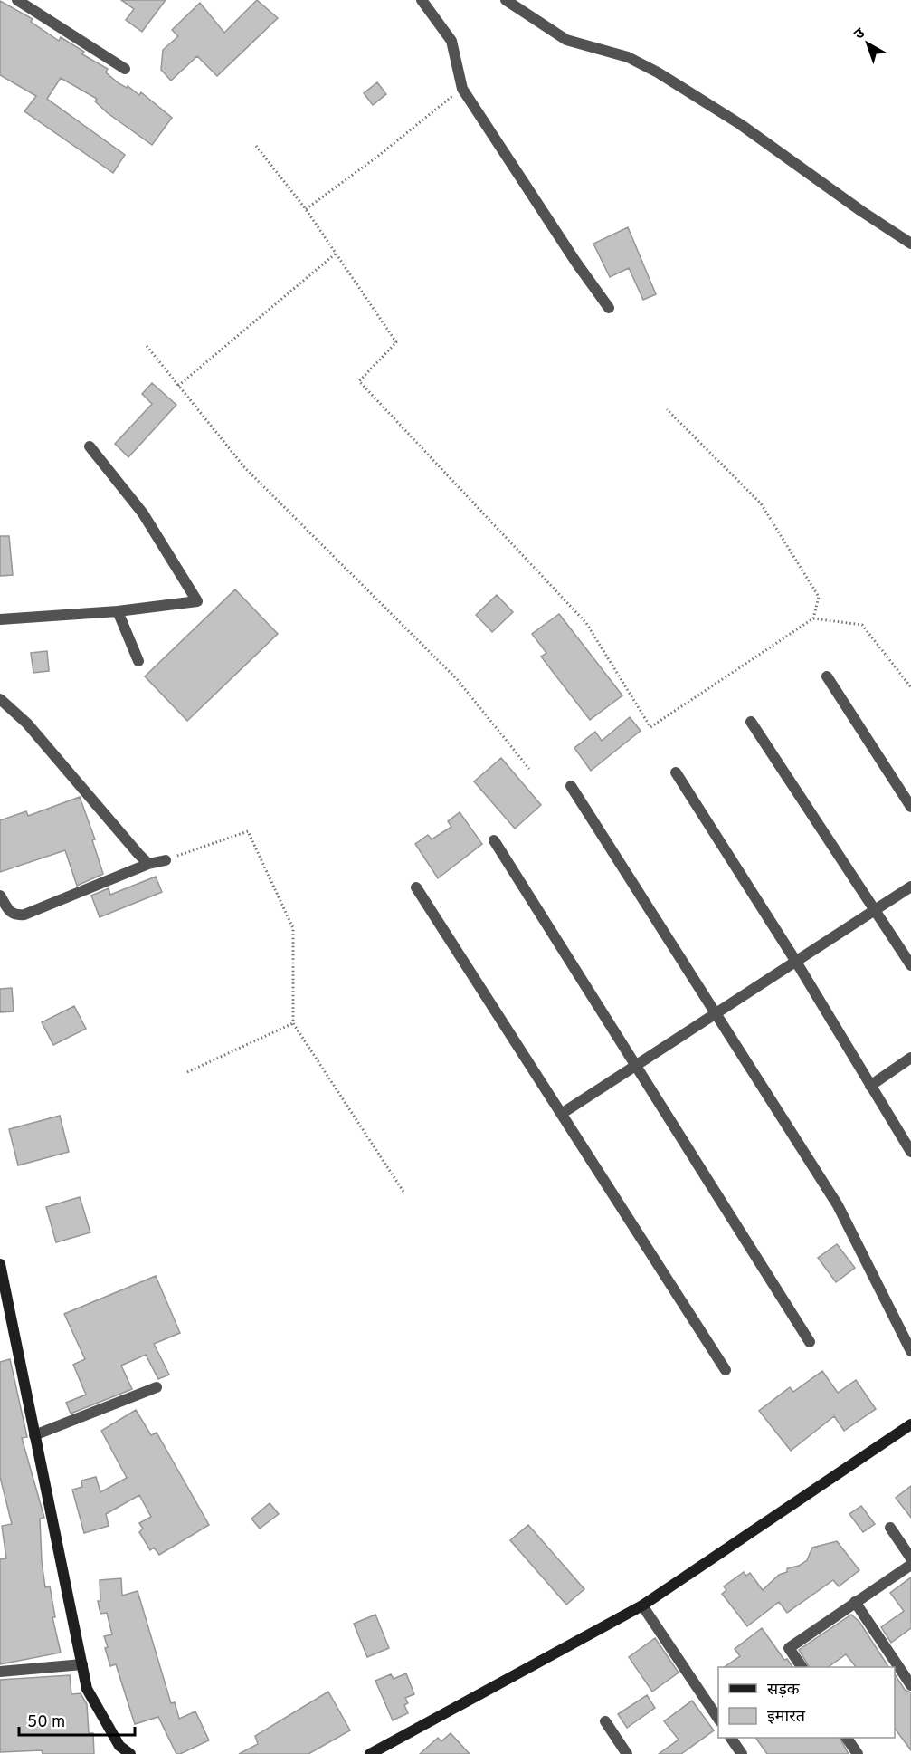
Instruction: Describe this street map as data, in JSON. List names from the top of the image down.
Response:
{
  "legend": ["सड़क", "इमारत"],
  "scale_bar": "50 m",
  "north": "top left"
}
